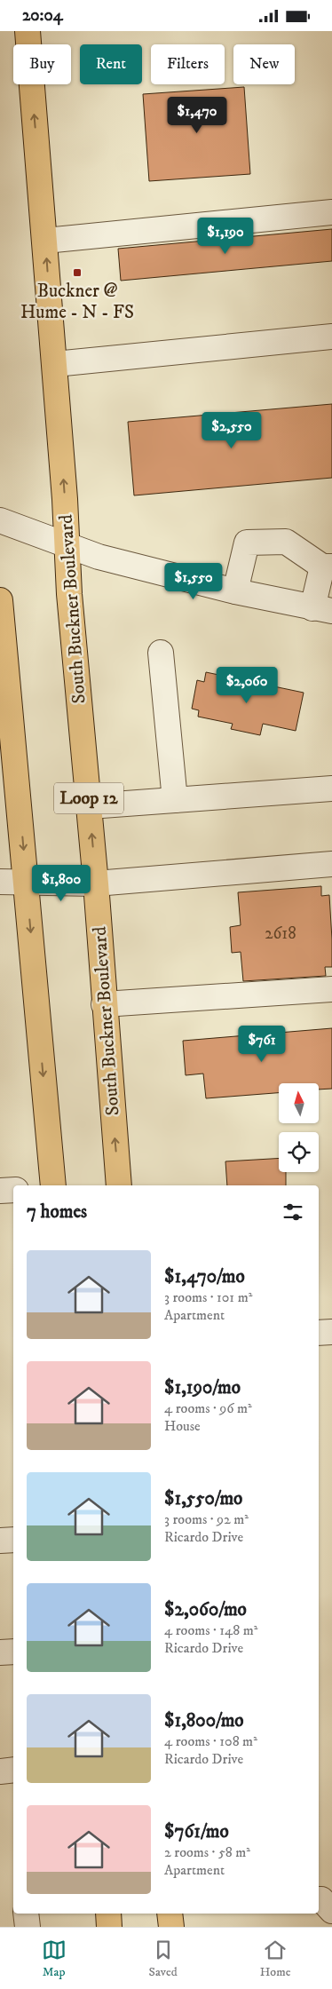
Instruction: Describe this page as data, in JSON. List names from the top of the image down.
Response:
{
  "streets": {
    "main road": ["South Buckner Boulevard", "Loop 12"]
  },
  "places": {
    "transit": ["Buckner @ Hume - N - FS"]
  },
  "house_numbers": ["2618"],
  "north": "top",
  "page": {
    "status": "20:04",
    "chip": [
      "Buy",
      "Rent",
      "Filters",
      "New"
    ],
    "price": [
      "$1,470",
      "$1,190",
      "$2,550",
      "$1,550",
      "$2,060",
      "$1,800",
      "$761"
    ],
    "heading": "7 homes",
    "list": [
      {
        "name": "$1,470/mo",
        "note": "3 rooms · 101 m² · Apartment"
      },
      {
        "name": "$1,190/mo",
        "note": "4 rooms · 96 m² · House"
      },
      {
        "name": "$1,550/mo",
        "note": "3 rooms · 92 m² · Ricardo Drive"
      },
      {
        "name": "$2,060/mo",
        "note": "4 rooms · 148 m² · Ricardo Drive"
      },
      {
        "name": "$1,800/mo",
        "note": "4 rooms · 108 m² · Ricardo Drive"
      },
      {
        "name": "$761/mo",
        "note": "2 rooms · 58 m² · Apartment"
      }
    ],
    "tabs": ["Map", "Saved", "Home"]
  }
}
